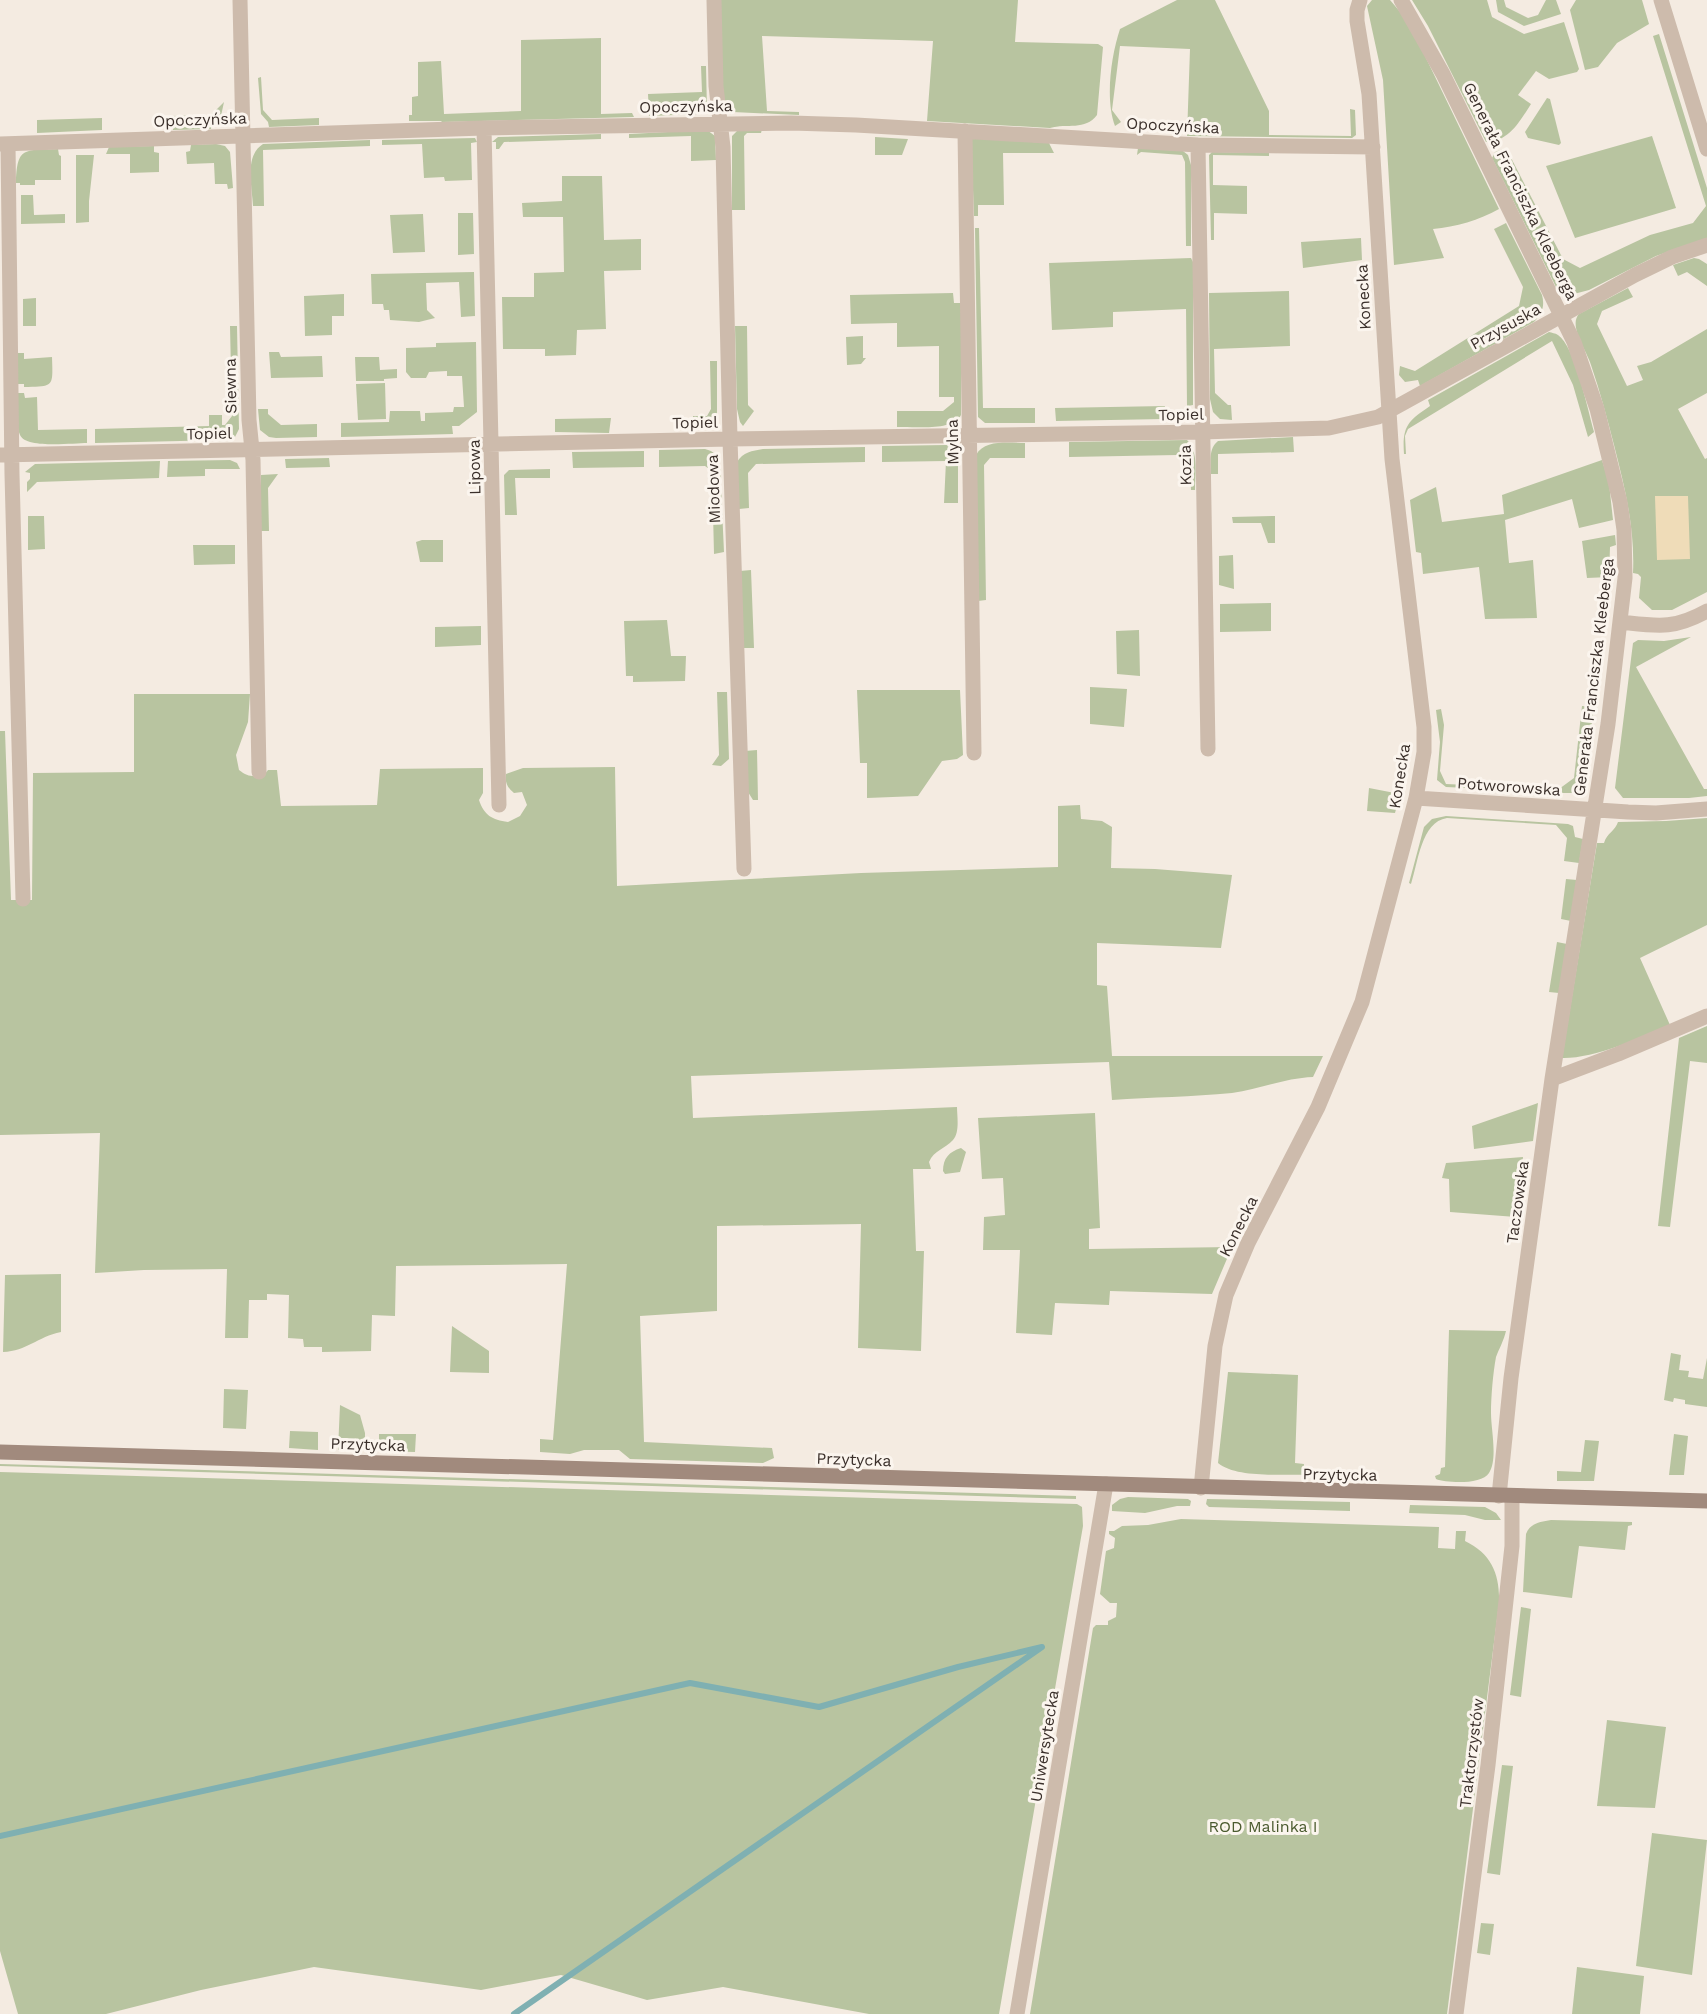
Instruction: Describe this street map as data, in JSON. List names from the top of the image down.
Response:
{
  "streets": {
    "main road": ["Przytycka"],
    "street": [
      "Opoczyńska",
      "Generała Franciszka Kleeberga",
      "Konecka",
      "Przysuska",
      "Siewna",
      "Topiel",
      "Mylna",
      "Kozia",
      "Lipowa",
      "Miodowa",
      "Potworowska",
      "Taczowska",
      "Uniwersytecka",
      "Traktorzystów"
    ]
  },
  "crossings": [
    ["Opoczyńska", "Konecka"],
    ["Opoczyńska", "Siewna"],
    ["Opoczyńska", "Mylna"],
    ["Opoczyńska", "Kozia"],
    ["Opoczyńska", "Lipowa"],
    ["Opoczyńska", "Miodowa"],
    ["Generała Franciszka Kleeberga", "Przysuska"],
    ["Generała Franciszka Kleeberga", "Potworowska"],
    ["Generała Franciszka Kleeberga", "Taczowska"],
    ["Konecka", "Przysuska"],
    ["Konecka", "Topiel"],
    ["Konecka", "Potworowska"],
    ["Konecka", "Przytycka"],
    ["Przysuska", "Topiel"],
    ["Siewna", "Topiel"],
    ["Topiel", "Mylna"],
    ["Topiel", "Kozia"],
    ["Topiel", "Lipowa"],
    ["Topiel", "Miodowa"],
    ["Taczowska", "Przytycka"],
    ["Taczowska", "Traktorzystów"],
    ["Przytycka", "Uniwersytecka"],
    ["Przytycka", "Traktorzystów"]
  ],
  "parks": ["ROD Malinka I"]
}
